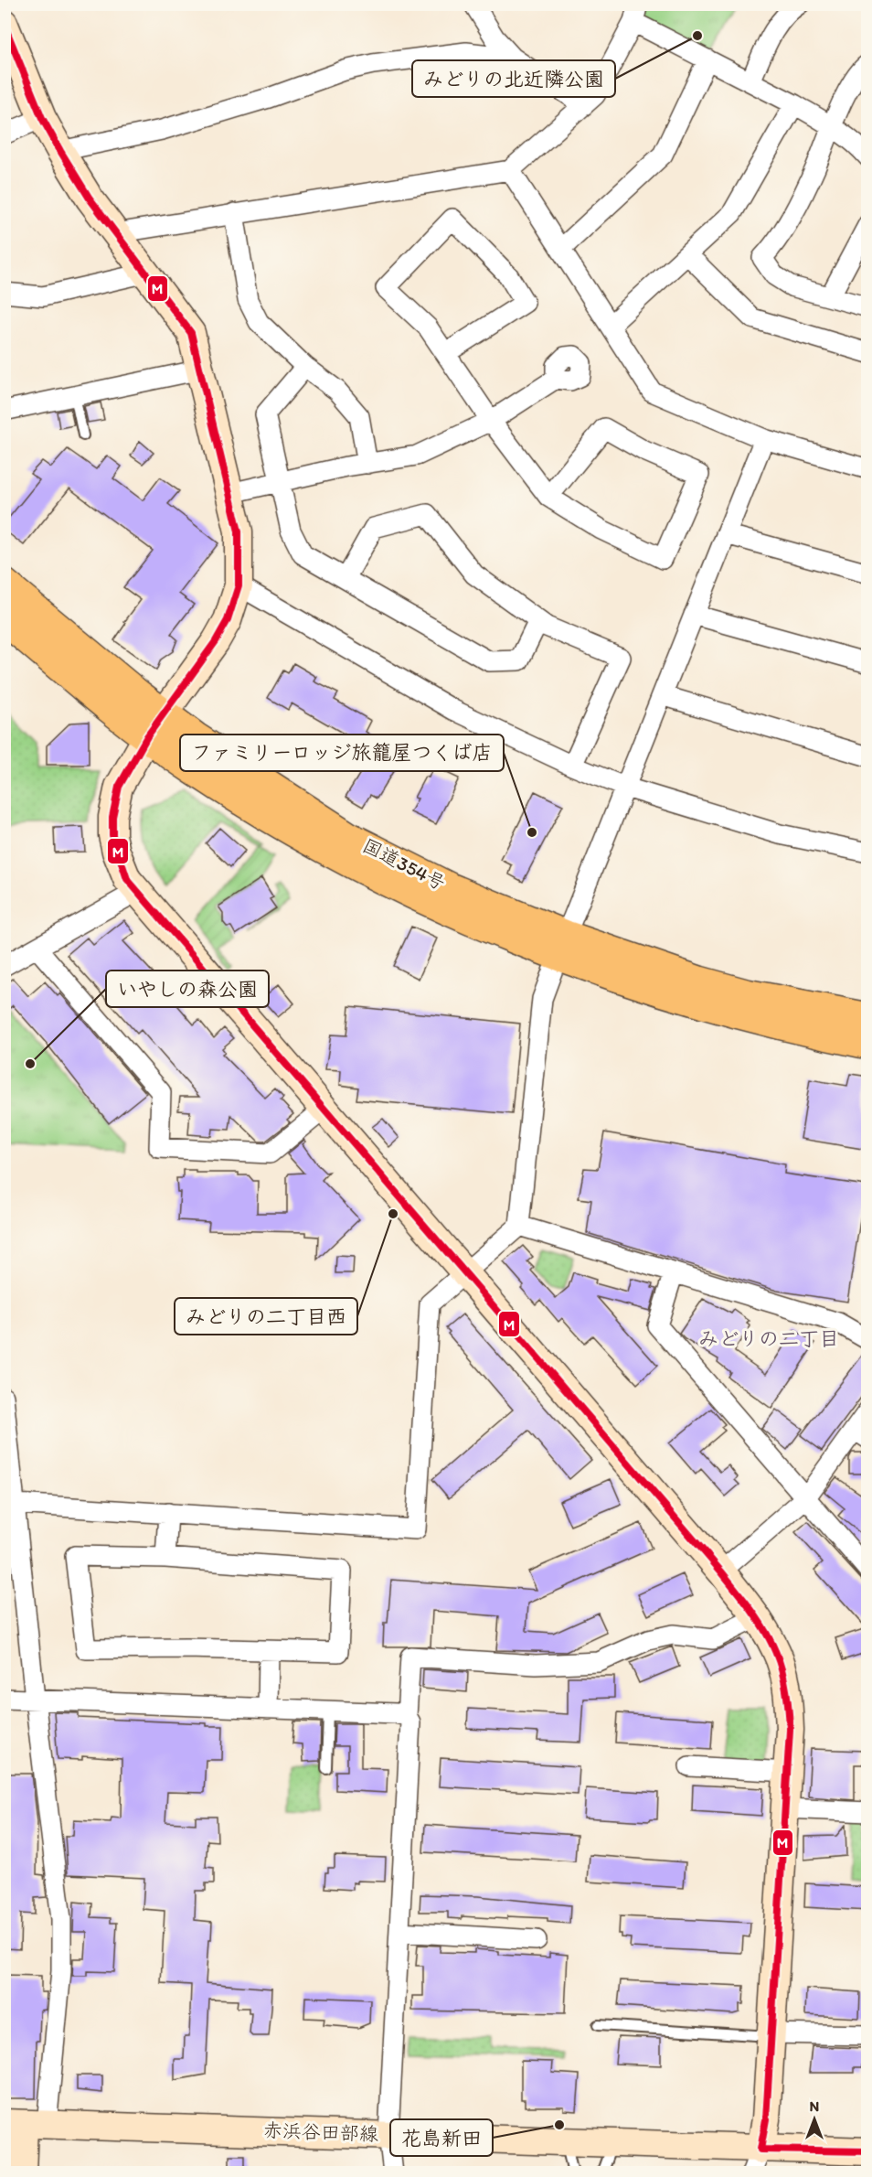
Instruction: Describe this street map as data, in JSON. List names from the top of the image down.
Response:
{
  "streets": {
    "highway": ["国道354号"],
    "street": ["赤浜谷田部線"]
  },
  "districts": ["みどりの二丁目"],
  "places": [
    "みどりの北近隣公園",
    "ファミリーロッジ旅籠屋つくば店",
    "いやしの森公園",
    "みどりの二丁目西",
    "花島新田"
  ],
  "lines": ["transit line M"],
  "north": "top"
}
